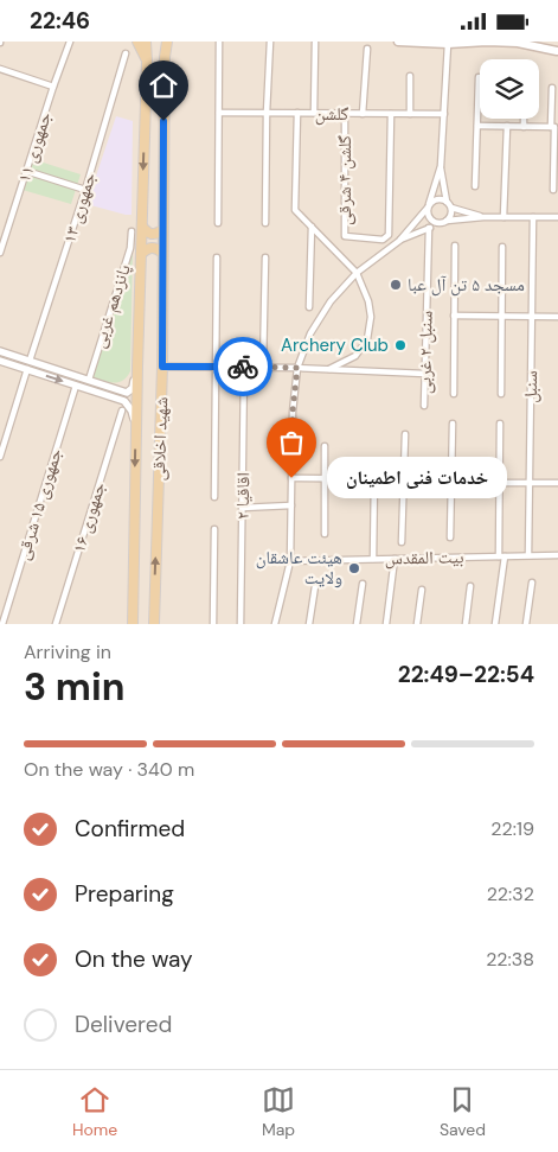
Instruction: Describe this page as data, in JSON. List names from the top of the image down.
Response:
{
  "streets": {
    "main road": ["شهید اخلاقی"],
    "street": [
      "گلشن",
      "جمهوری ۱۱",
      "گلشن ۴ شرقی",
      "جمهوری ۱۳",
      "پانزدهم غربی",
      "سنبل ۲ غربی",
      "سنبل",
      "اقاقیا ۲",
      "جمهوری ۱۵ شرقی",
      "جمهوری ۱۶",
      "بیت المقدس"
    ]
  },
  "crossings": [
    ["گلشن", "گلشن ۴ شرقی"],
    ["سنبل", "بیت المقدس"]
  ],
  "places": [
    "مسجد ۵ تن آل عبا",
    "Archery Club",
    "خدمات فنی اطمینان",
    "هیئت عاشقان ولایت"
  ],
  "page": {
    "status": "22:46",
    "bubble": "خدمات فنی اطمینان",
    "heading": ["3 min", "Arriving in", "22:49–22:54"],
    "bar": "On the way · 340 m",
    "list": [
      ["Confirmed", "22:19"],
      ["Preparing", "22:32"],
      ["On the way", "22:38"],
      "Delivered"
    ],
    "tabs": ["Home", "Map", "Saved"]
  }
}
